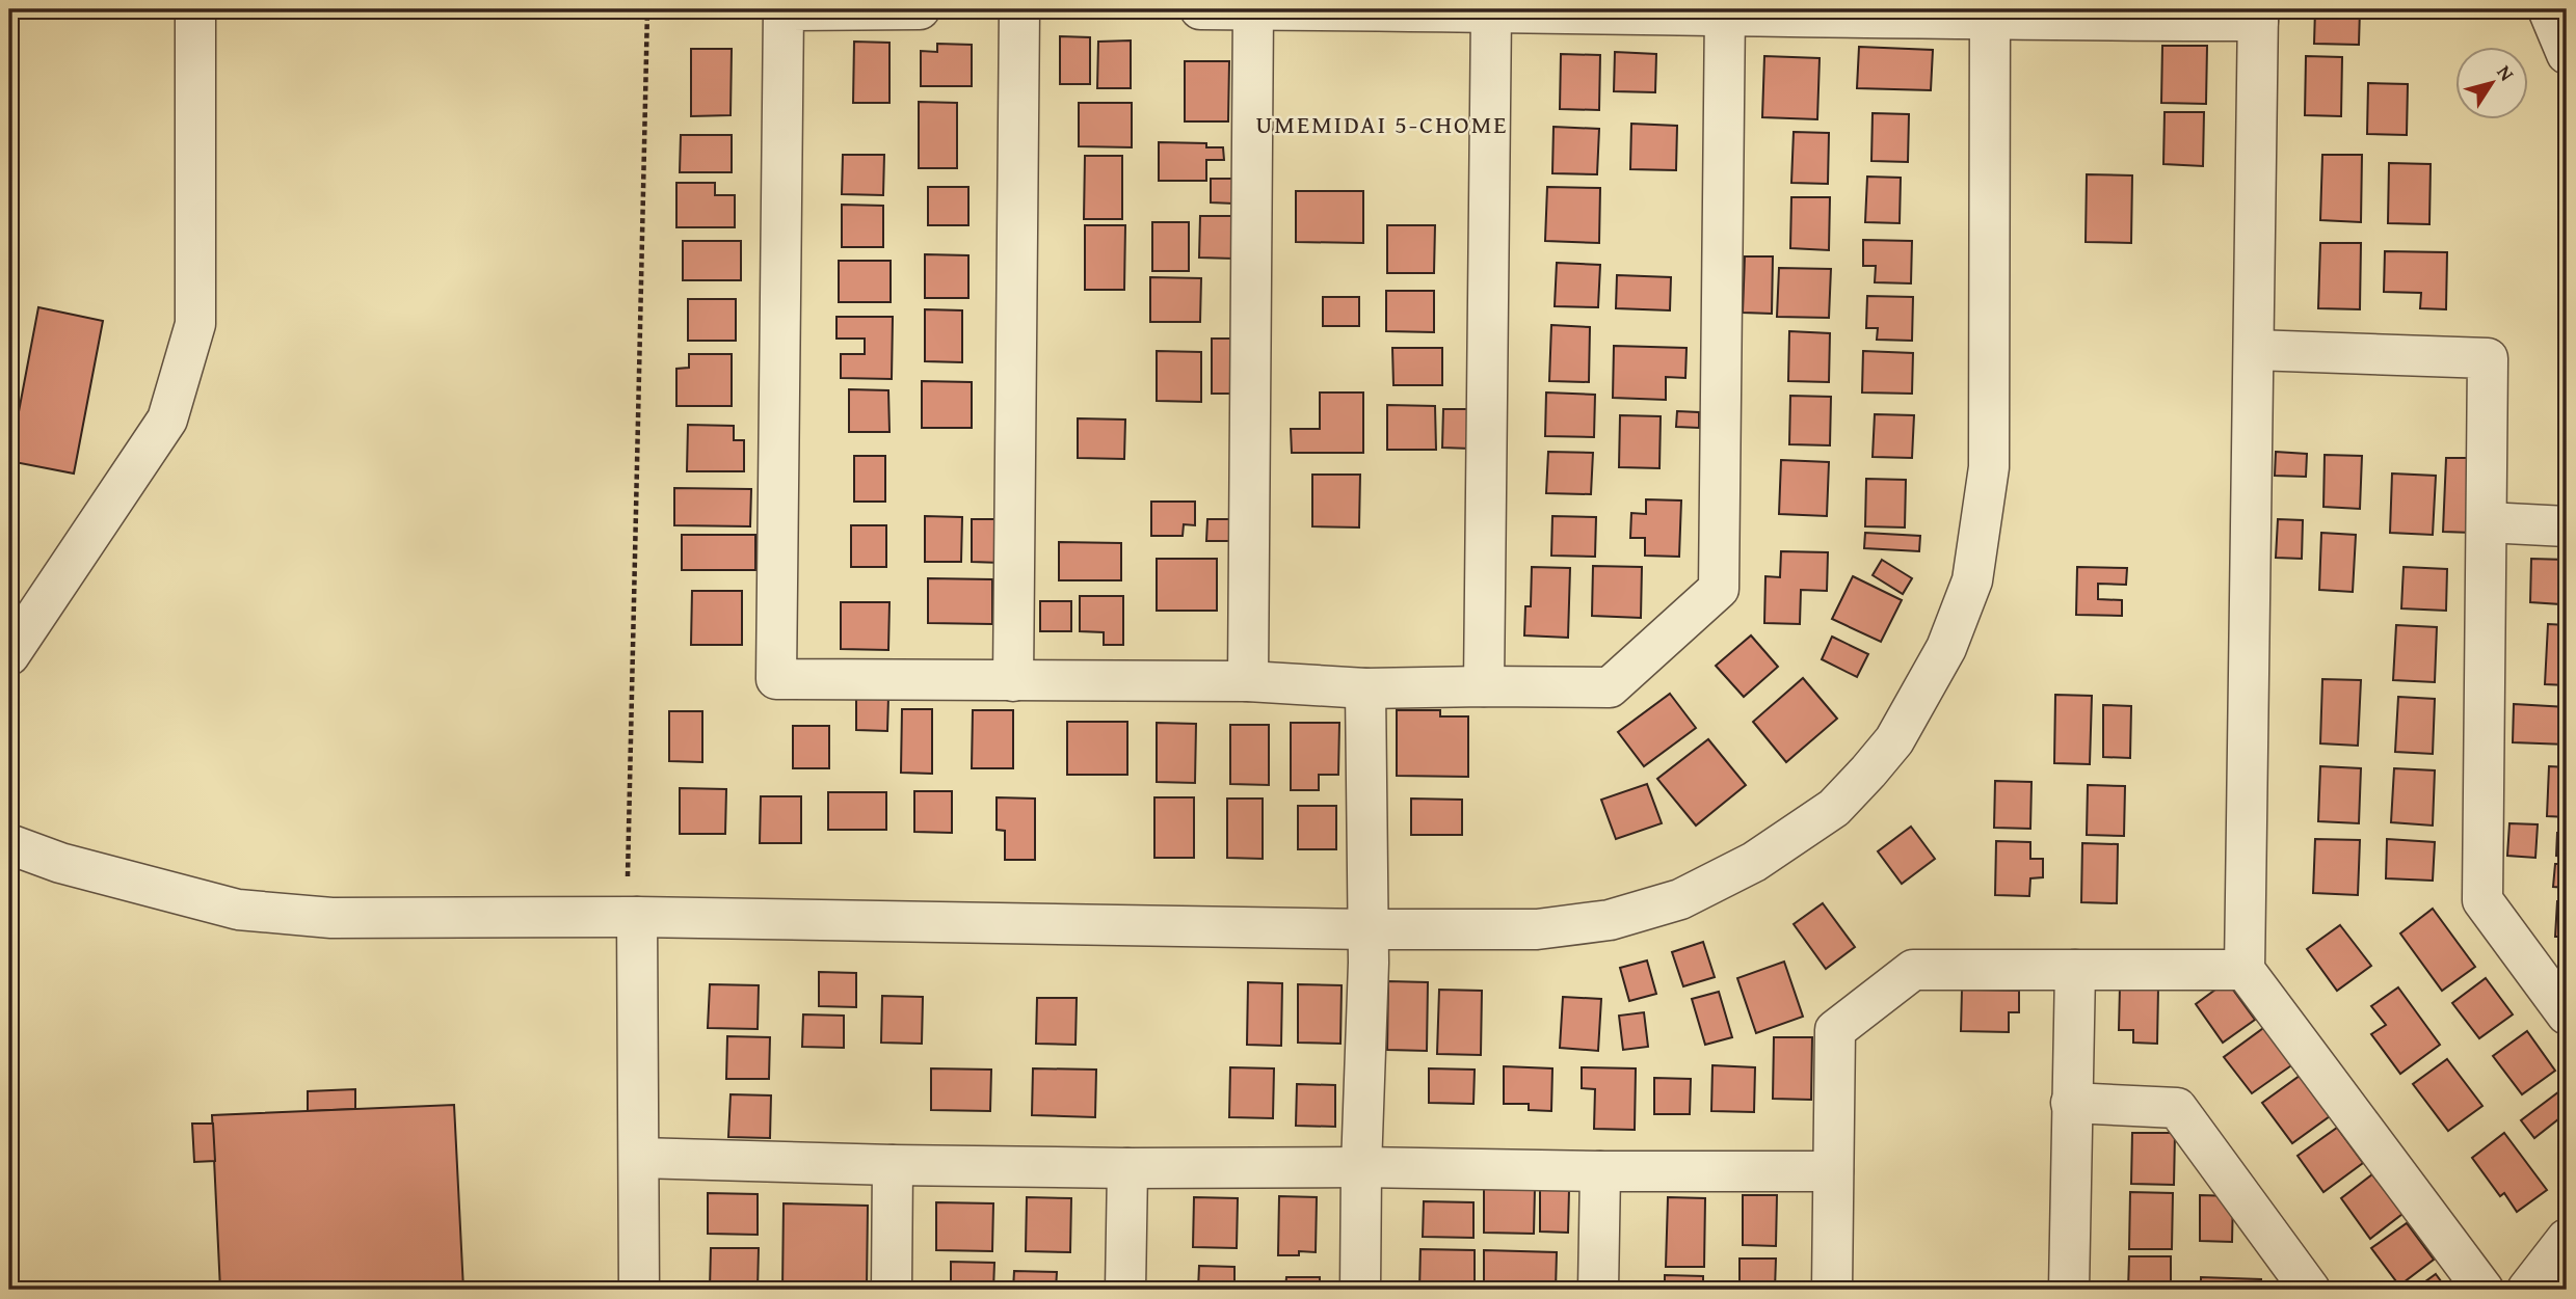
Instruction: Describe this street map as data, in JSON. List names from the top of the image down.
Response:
{
  "districts": ["UMEMIDAI 5-CHOME"],
  "north": "top right"
}
